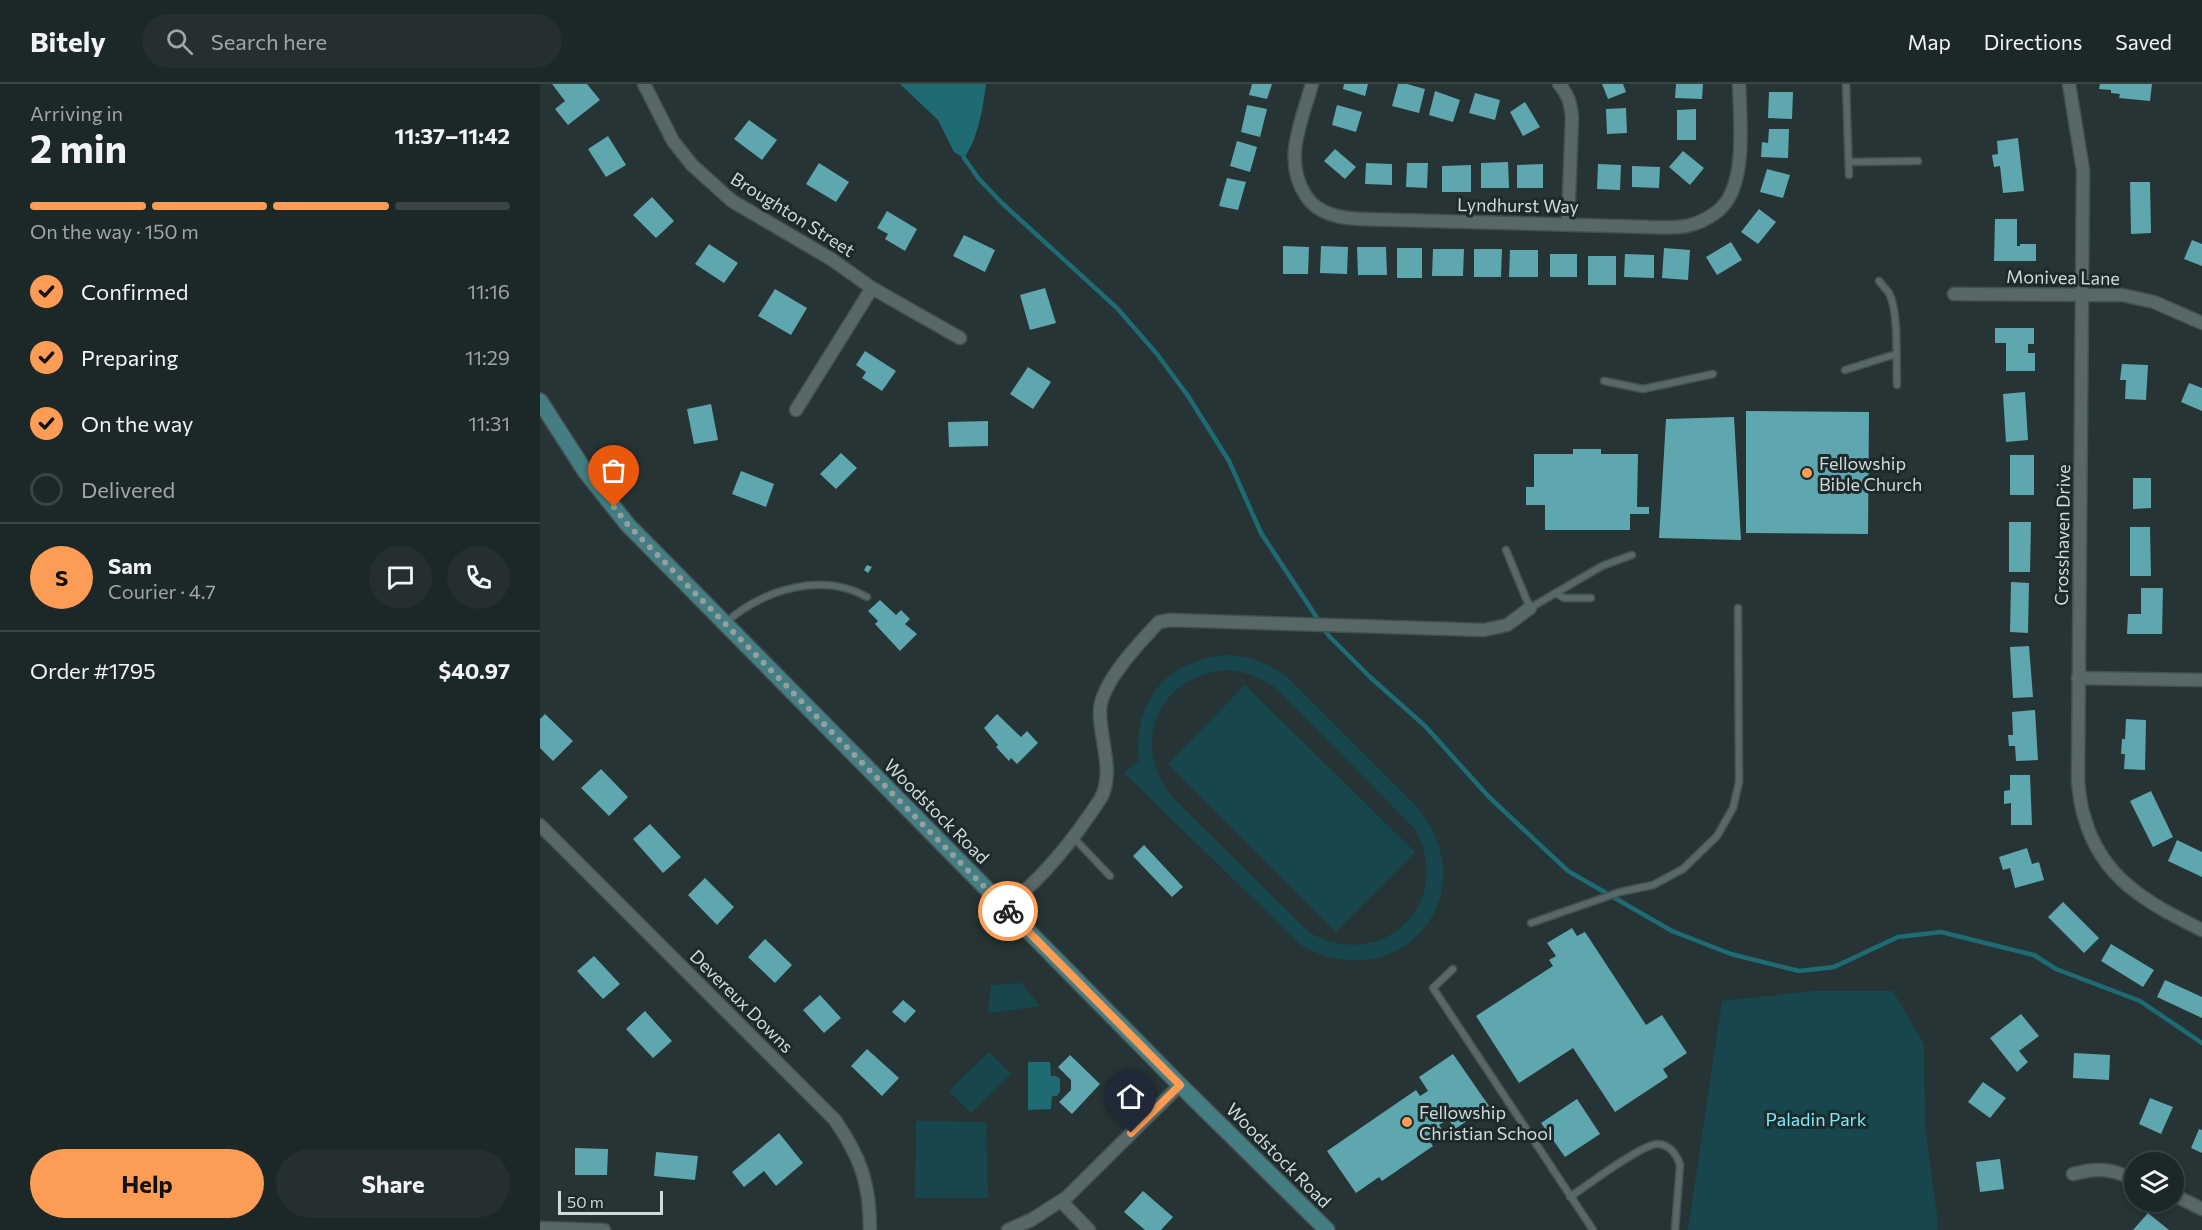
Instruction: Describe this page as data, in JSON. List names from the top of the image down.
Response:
{
  "streets": {
    "street": [
      "Lyndhurst Way",
      "Broughton Street",
      "Monivea Lane",
      "Crosshaven Drive",
      "Woodstock Road",
      "Devereux Downs"
    ]
  },
  "crossings": [
    ["Monivea Lane", "Crosshaven Drive"]
  ],
  "parks": ["Paladin Park"],
  "places": ["Fellowship Bible Church", "Fellowship Christian School"],
  "scale_bar": "50 m",
  "page": {
    "header": "Bitely",
    "search": "Search here",
    "nav": ["Map", "Directions", "Saved"],
    "heading": ["2 min", "Arriving in", "11:37–11:42"],
    "panel": [
      "Sam",
      "Courier · 4.7",
      "Order #1795",
      "$40.97"
    ],
    "bar": "On the way · 150 m",
    "list": [
      ["Confirmed", "11:16"],
      ["Preparing", "11:29"],
      ["On the way", "11:31"],
      "Delivered"
    ],
    "round": "S",
    "buttons": ["Help", "Share"],
    "scale": "50 m"
  }
}
